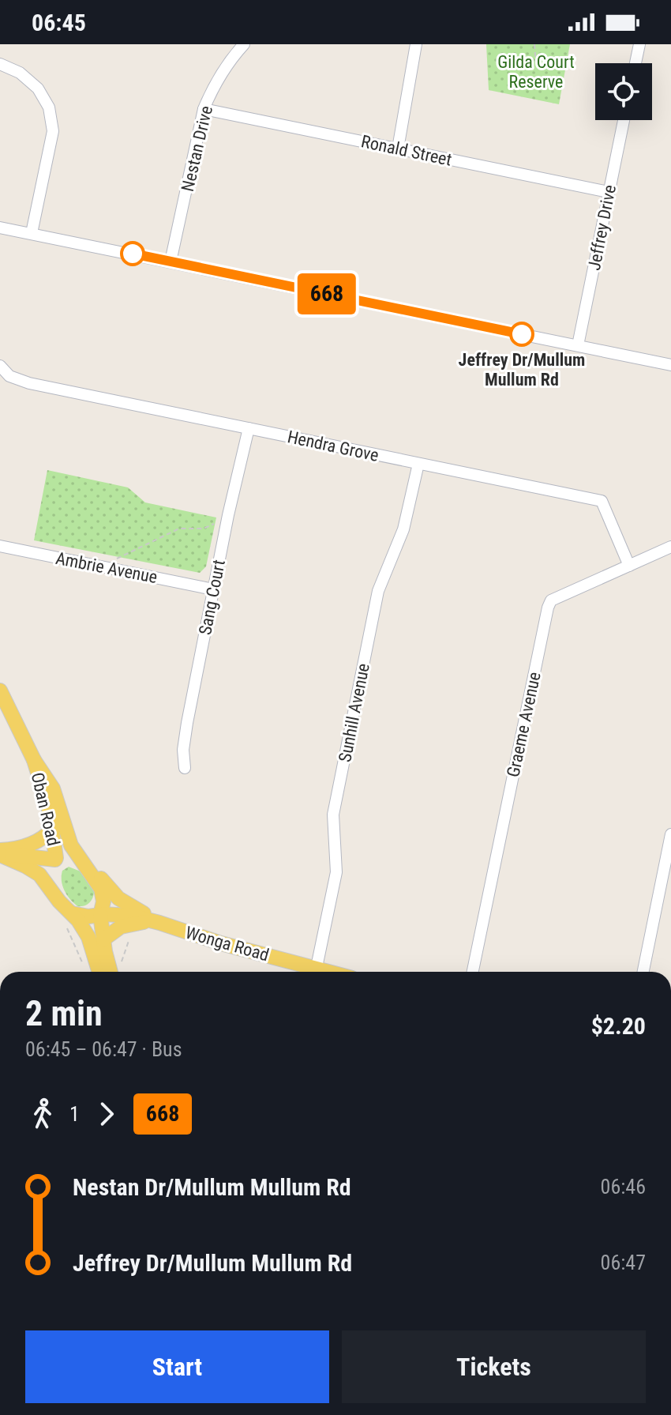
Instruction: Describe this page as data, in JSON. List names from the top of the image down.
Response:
{
  "streets": {
    "main road": ["Oban Road", "Wonga Road"],
    "street": [
      "Nestan Drive",
      "Ronald Street",
      "Jeffrey Drive",
      "Hendra Grove",
      "Ambrie Avenue",
      "Sang Court",
      "Sunhill Avenue",
      "Graeme Avenue"
    ]
  },
  "crossings": [
    ["Nestan Drive", "Ronald Street"],
    ["Ronald Street", "Jeffrey Drive"],
    ["Hendra Grove", "Sang Court"],
    ["Hendra Grove", "Sunhill Avenue"],
    ["Hendra Grove", "Graeme Avenue"],
    ["Ambrie Avenue", "Sang Court"],
    ["Sunhill Avenue", "Wonga Road"],
    ["Oban Road", "Wonga Road"]
  ],
  "parks": ["Gilda Court Reserve"],
  "places": ["Jeffrey Dr/Mullum Mullum Rd"],
  "lines": ["bus line 668"],
  "page": {
    "status": "06:45",
    "on_map": "668",
    "heading": ["2 min", "06:45 – 06:47 · Bus", "$2.20"],
    "legs": ["1", "668"],
    "list": [
      {
        "name": "Nestan Dr/Mullum Mullum Rd",
        "value": "06:46"
      },
      {
        "name": "Jeffrey Dr/Mullum Mullum Rd",
        "value": "06:47"
      }
    ],
    "buttons": ["Start", "Tickets"]
  }
}
